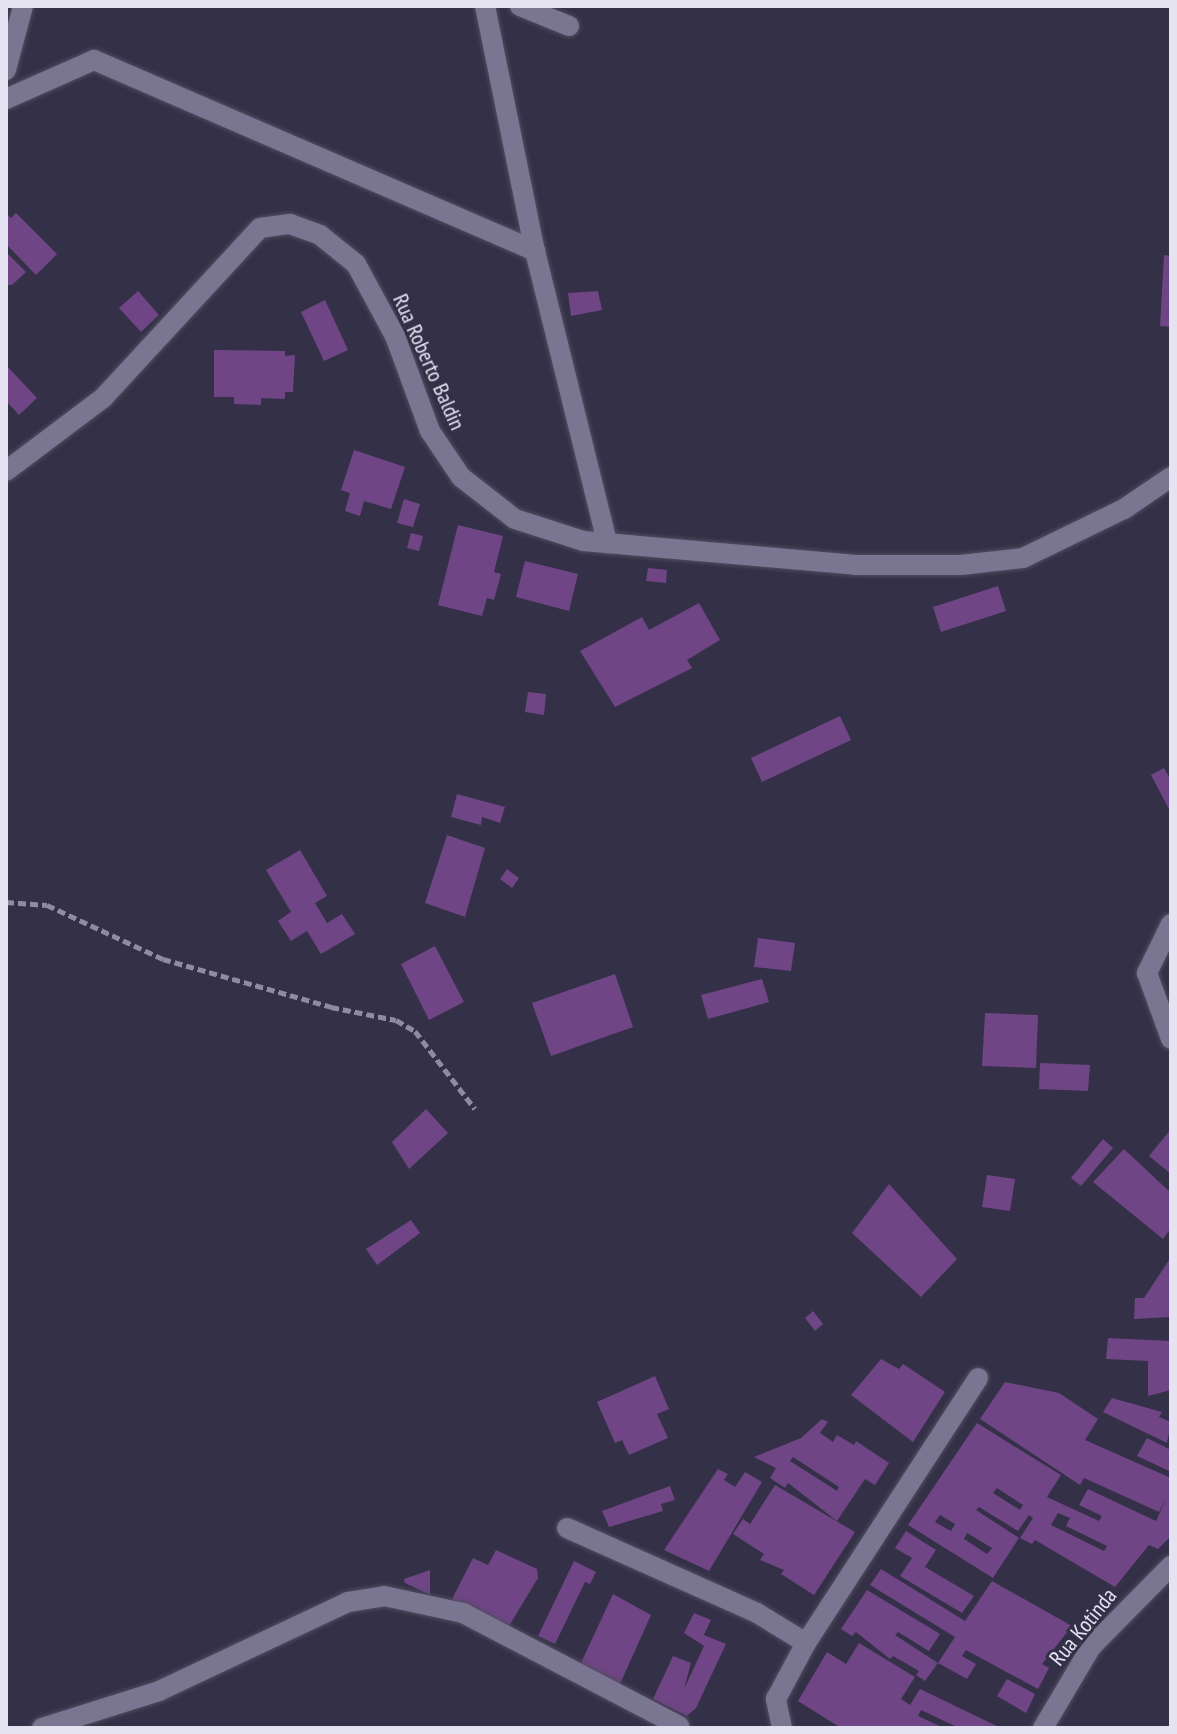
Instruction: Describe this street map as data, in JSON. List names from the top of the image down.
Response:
{
  "streets": {
    "street": ["Rua Roberto Baldin", "Rua Kotinda"]
  }
}
